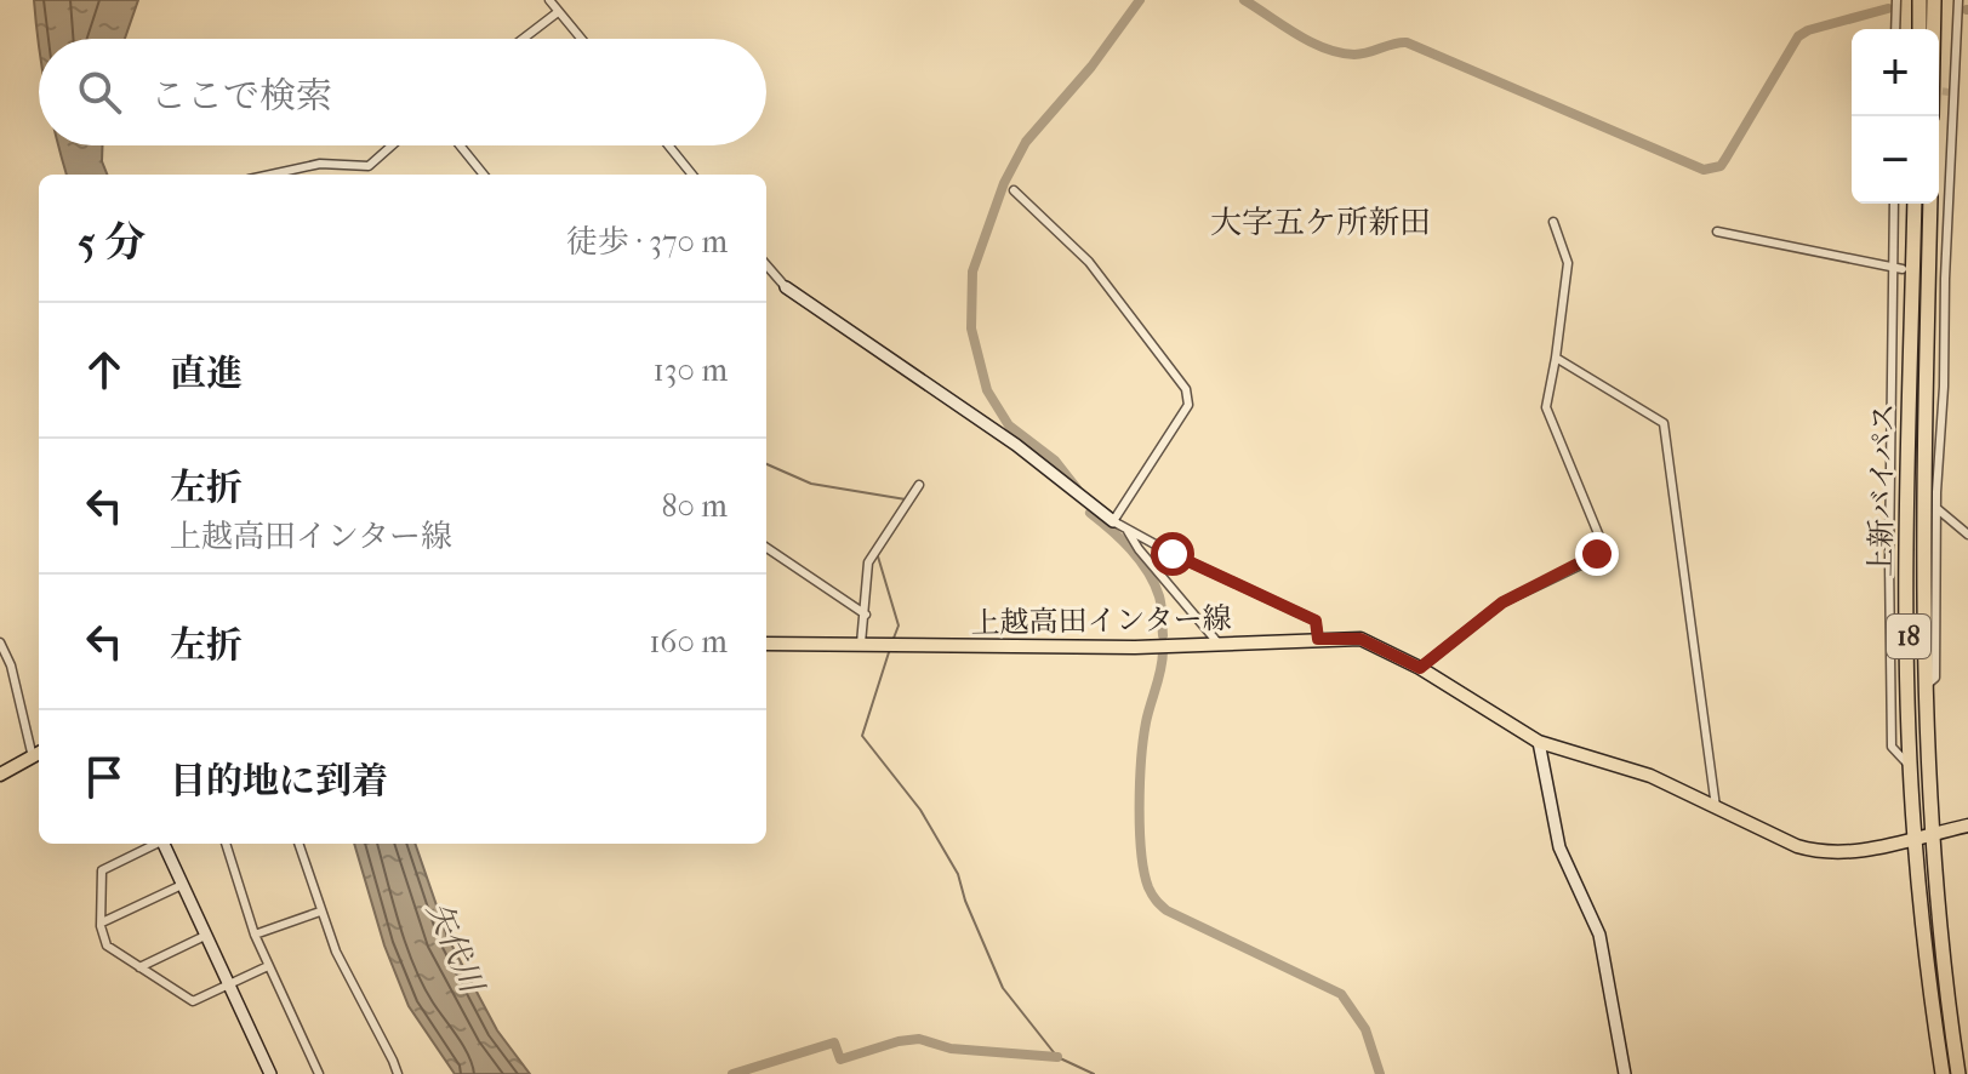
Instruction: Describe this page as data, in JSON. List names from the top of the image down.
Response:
{
  "streets": {
    "highway": ["上新バイパス", "18"],
    "main road": ["上越高田インター線"]
  },
  "crossings": [
    ["上新バイパス", "上越高田インター線"]
  ],
  "districts": ["大字五ケ所新田"],
  "water": ["矢代川"],
  "page": {
    "map_buttons": ["+", "−"],
    "search": "ここで検索",
    "heading": ["5 分", "徒歩 · 370 m"],
    "list": [
      ["直進", "130 m"],
      ["左折", "上越高田インター線", "80 m"],
      ["左折", "160 m"],
      "目的地に到着"
    ]
  }
}
